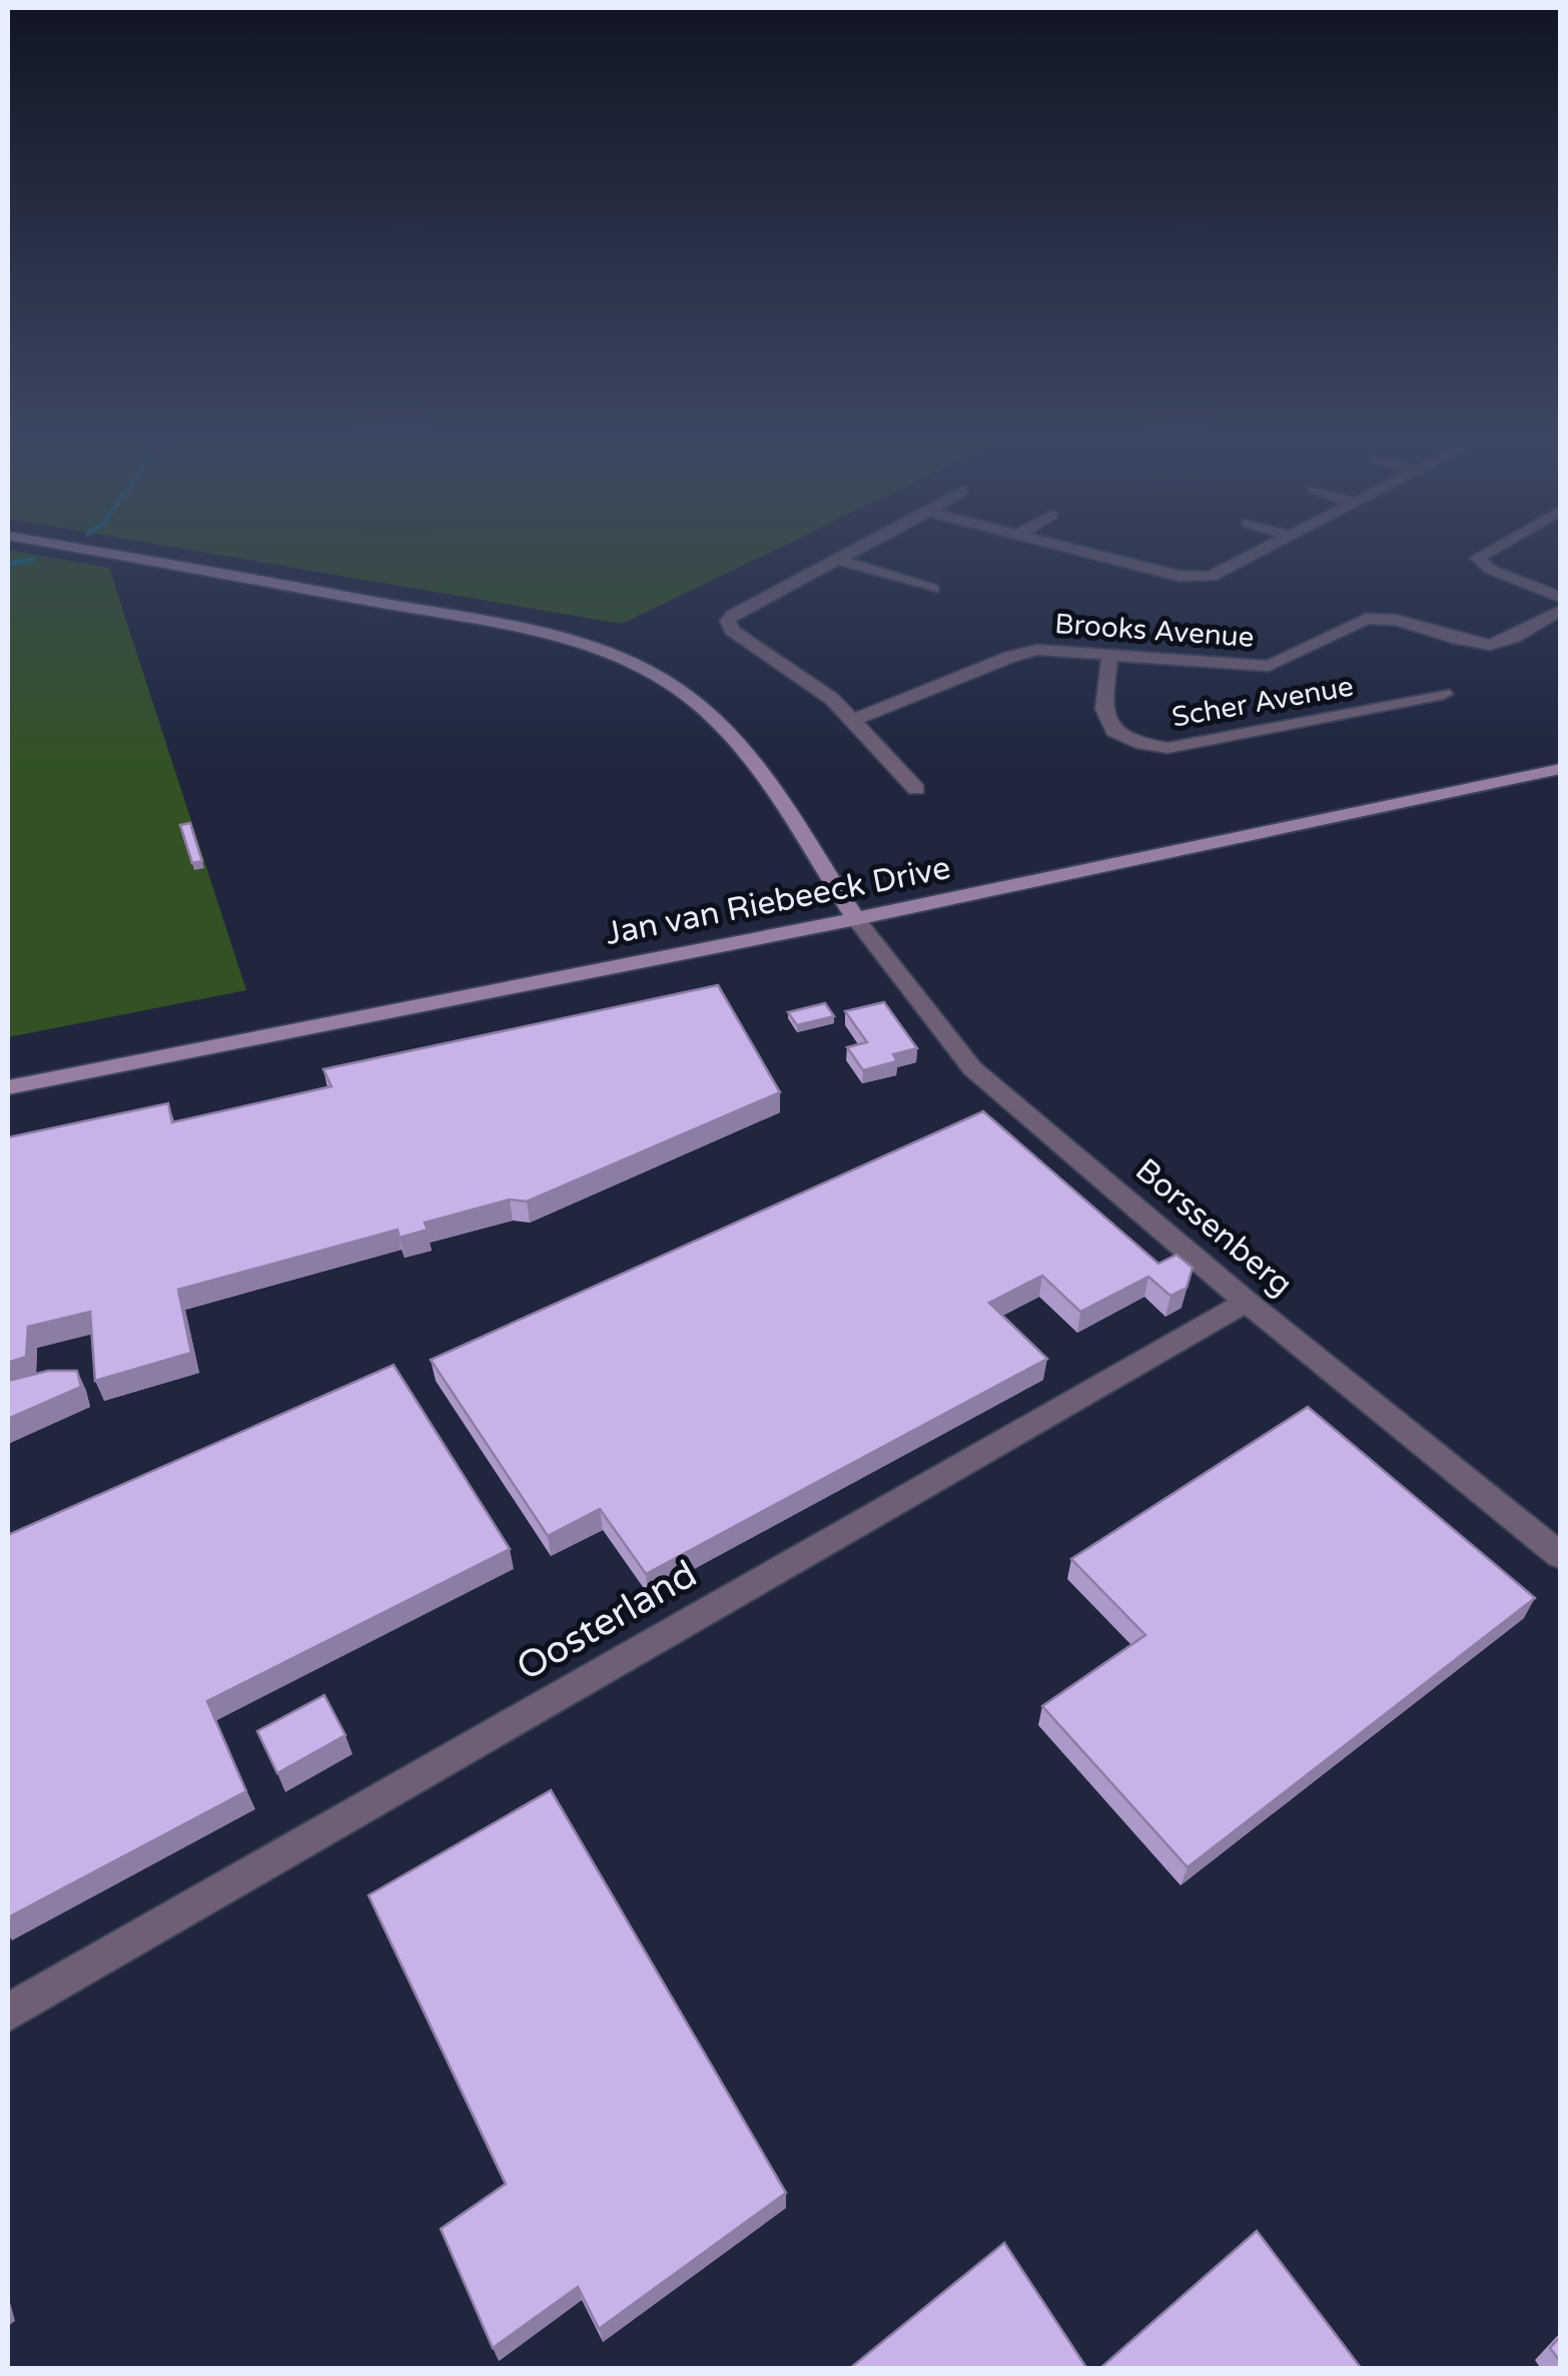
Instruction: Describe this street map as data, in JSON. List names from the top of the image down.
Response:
{
  "streets": {
    "main road": ["Jan van Riebeeck Drive"],
    "street": [
      "Brooks Avenue",
      "Scher Avenue",
      "Borssenberg",
      "Oosterland"
    ]
  },
  "crossings": [
    ["Brooks Avenue", "Scher Avenue"],
    ["Jan van Riebeeck Drive", "Borssenberg"],
    ["Borssenberg", "Oosterland"]
  ]
}
